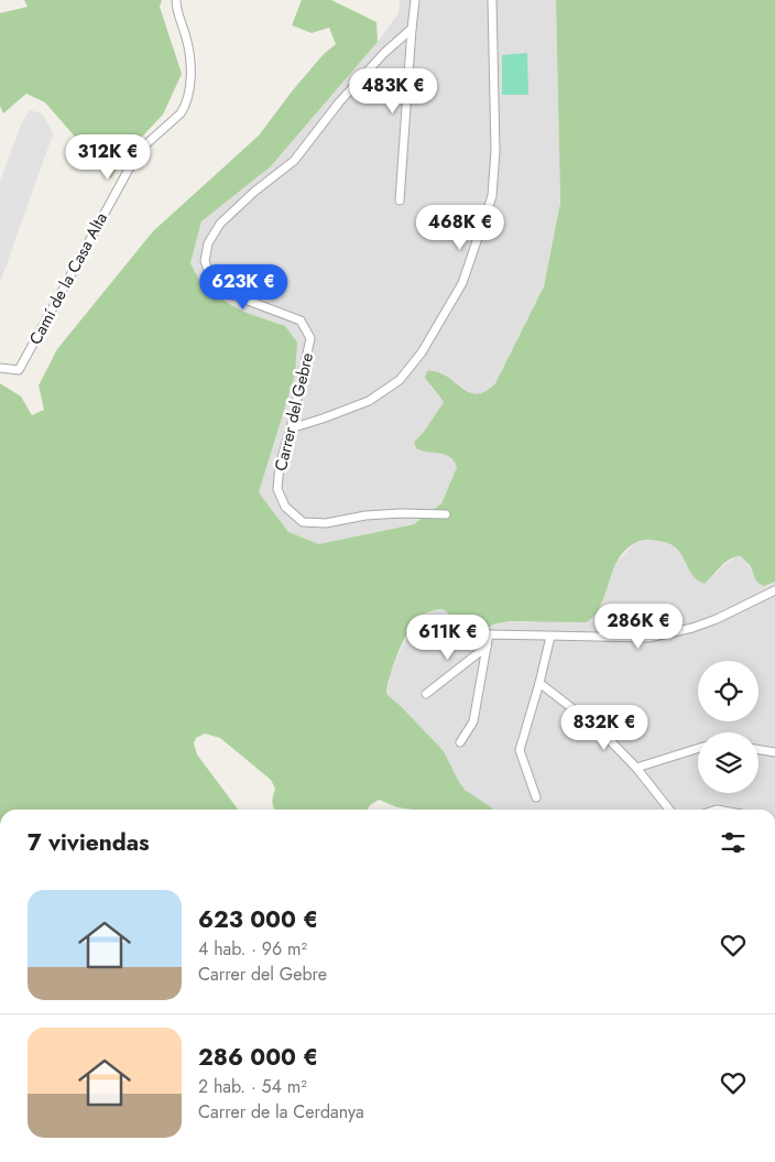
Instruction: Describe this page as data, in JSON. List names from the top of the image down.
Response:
{
  "streets": {
    "street": ["Camí de la Casa Alta", "Carrer del Gebre"]
  },
  "page": {
    "price": [
      "483K €",
      "312K €",
      "468K €",
      "623K €",
      "286K €",
      "611K €",
      "832K €"
    ],
    "heading": "7 viviendas",
    "list": [
      {
        "name": "623 000 €",
        "note": "4 hab. · 96 m² · Carrer del Gebre"
      },
      {
        "name": "286 000 €",
        "note": "2 hab. · 54 m² · Carrer de la Cerdanya"
      }
    ]
  }
}
